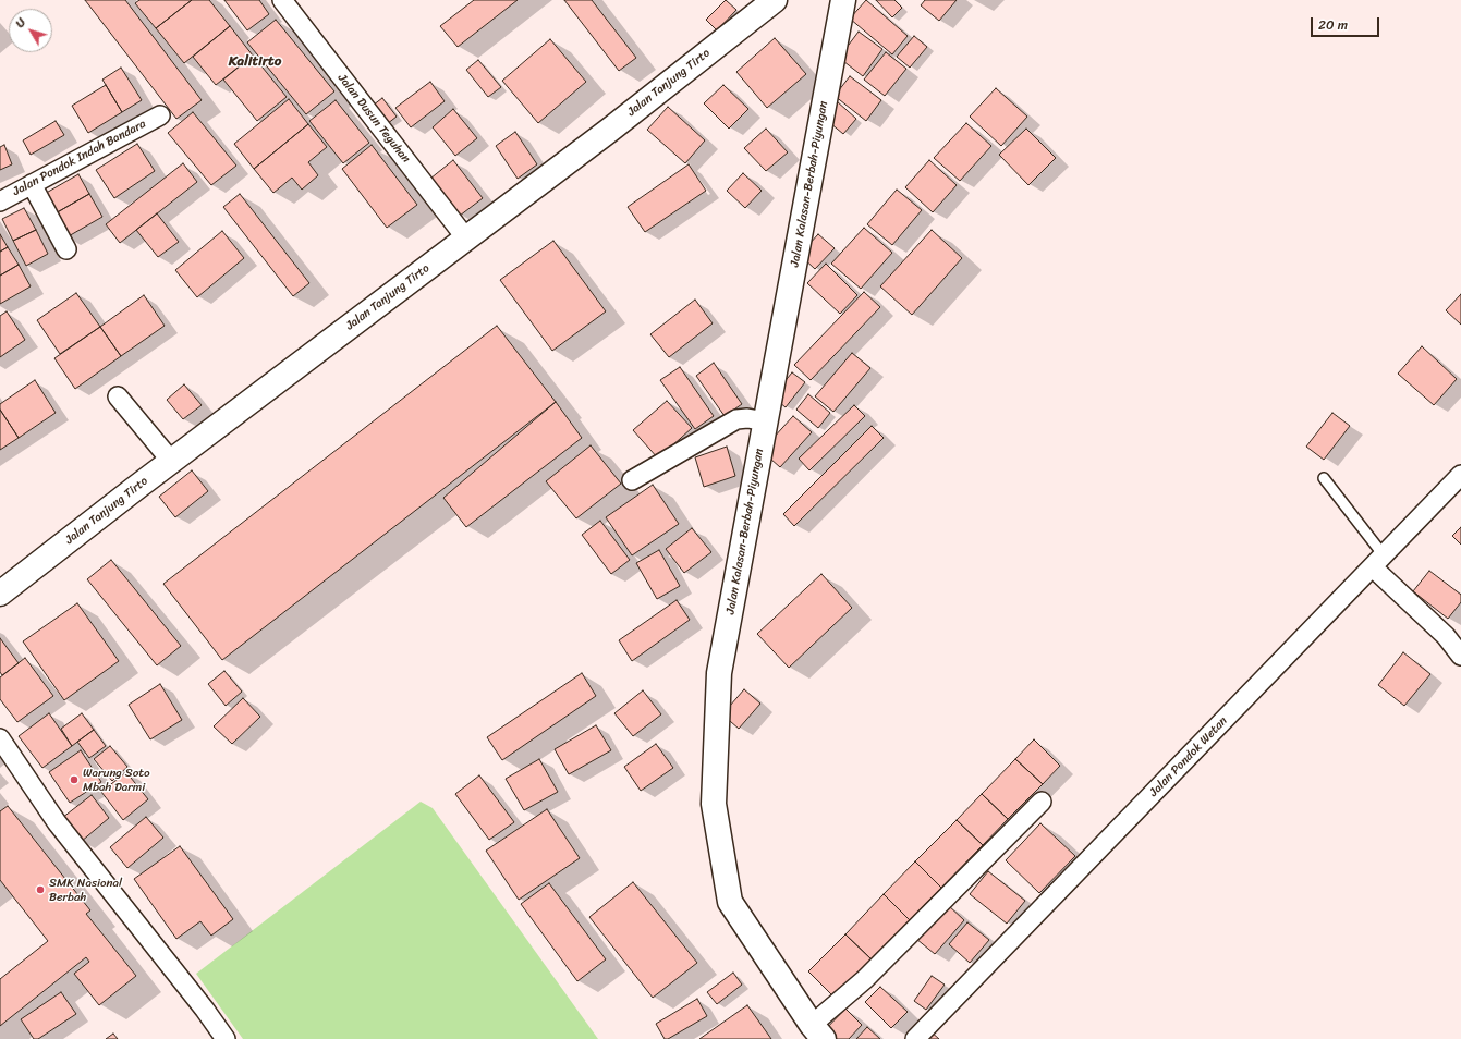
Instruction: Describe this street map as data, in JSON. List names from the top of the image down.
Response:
{
  "streets": {
    "street": [
      "Jalan Tanjung Tirto",
      "Jalan Dusun Teguhan",
      "Jalan Pondok Indah Bandara",
      "Jalan Kalasan-Berbah-Piyungan",
      "Jalan Pondok Wetan"
    ]
  },
  "crossings": [
    ["Jalan Tanjung Tirto", "Jalan Dusun Teguhan"]
  ],
  "districts": ["Kalitirto"],
  "places": ["Warung Soto Mbah Darmi", "SMK Nasional Berbah"],
  "scale_bar": "20 m",
  "north": "top left"
}
